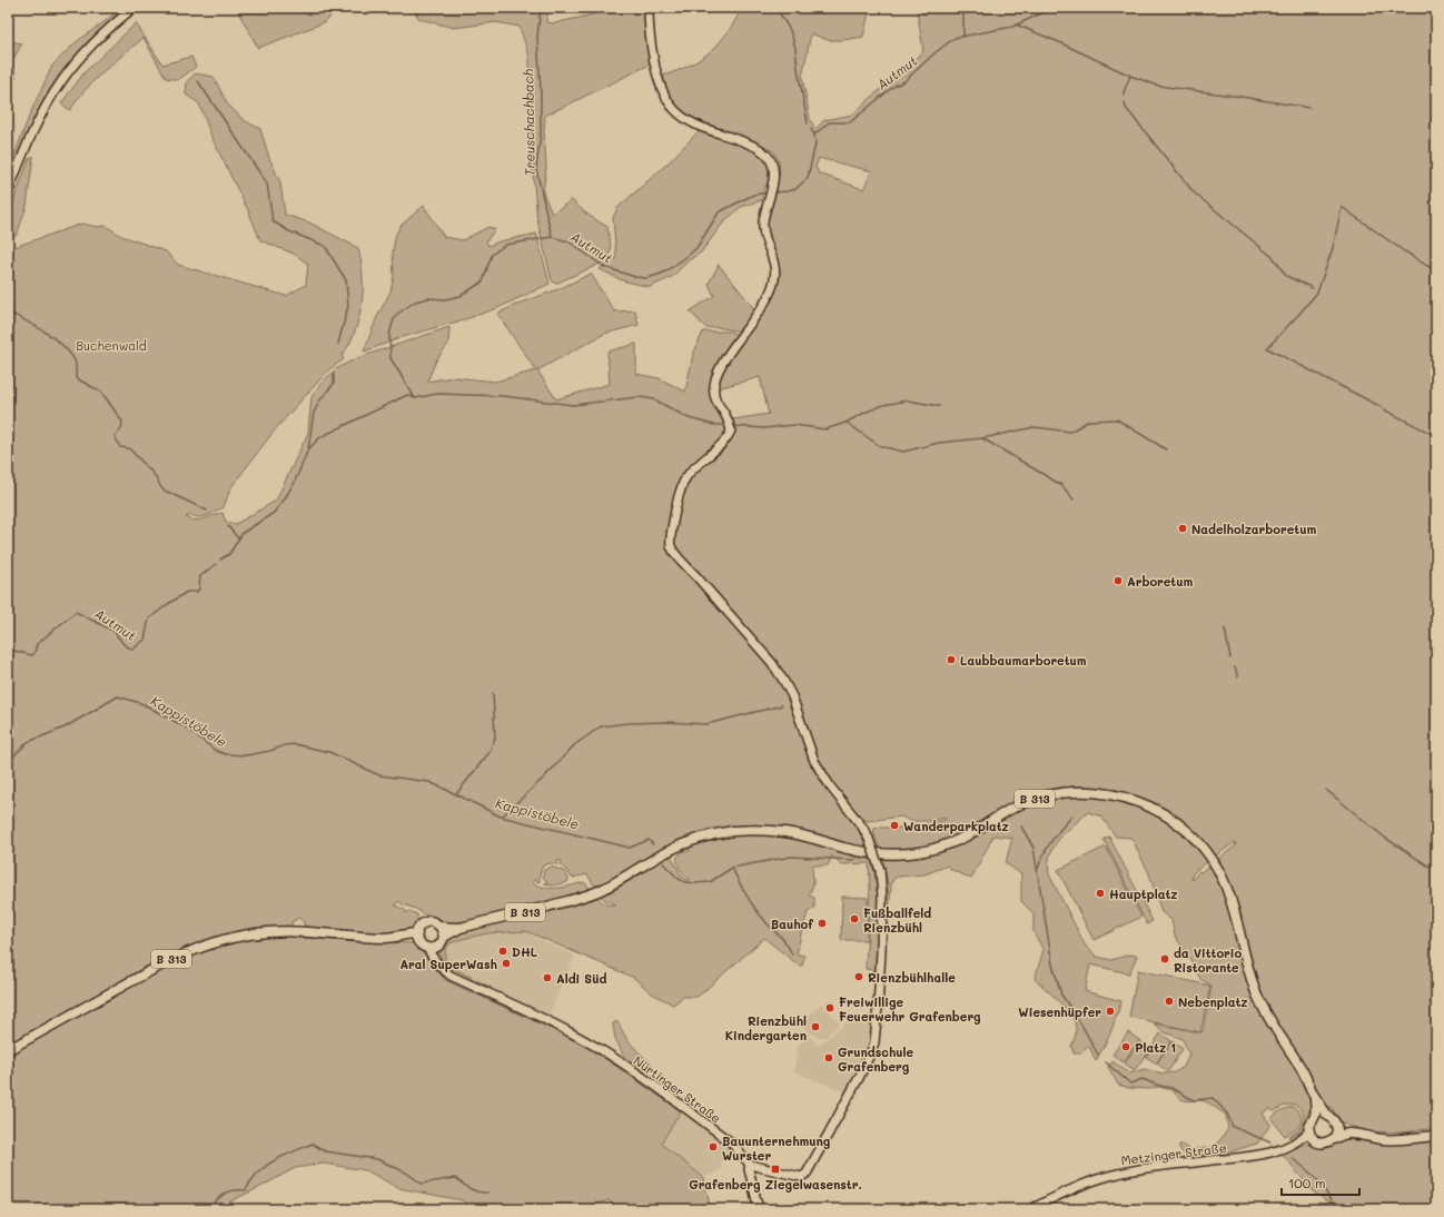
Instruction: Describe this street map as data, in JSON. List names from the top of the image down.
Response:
{
  "streets": {
    "main road": ["B 313"],
    "street": ["Nürtinger Straße", "Metzinger Straße"]
  },
  "crossings": [
    ["B 313", "Nürtinger Straße"],
    ["B 313", "Metzinger Straße"]
  ],
  "water": ["Autmut", "Treuschachbach", "Kappistöbele"],
  "parks": ["Buchenwald"],
  "places": {
    "other": [
      "Nadelholzarboretum",
      "Arboretum",
      "Laubbaumarboretum",
      "Wanderparkplatz",
      "Hauptplatz",
      "Fußballfeld Rienzbühl",
      "Bauhof",
      "DHL",
      "da Vittorio Ristorante",
      "Aral SuperWash",
      "Rienzbühlhalle",
      "Aldi Süd",
      "Nebenplatz",
      "Freiwillige Feuerwehr Grafenberg",
      "Wiesenhüpfer",
      "Rienzbühl Kindergarten",
      "Platz 1",
      "Grundschule Grafenberg",
      "Bauunternehmung Wurster"
    ],
    "transit": ["Grafenberg Ziegelwasenstr."]
  },
  "scale_bar": "100 m"
}
